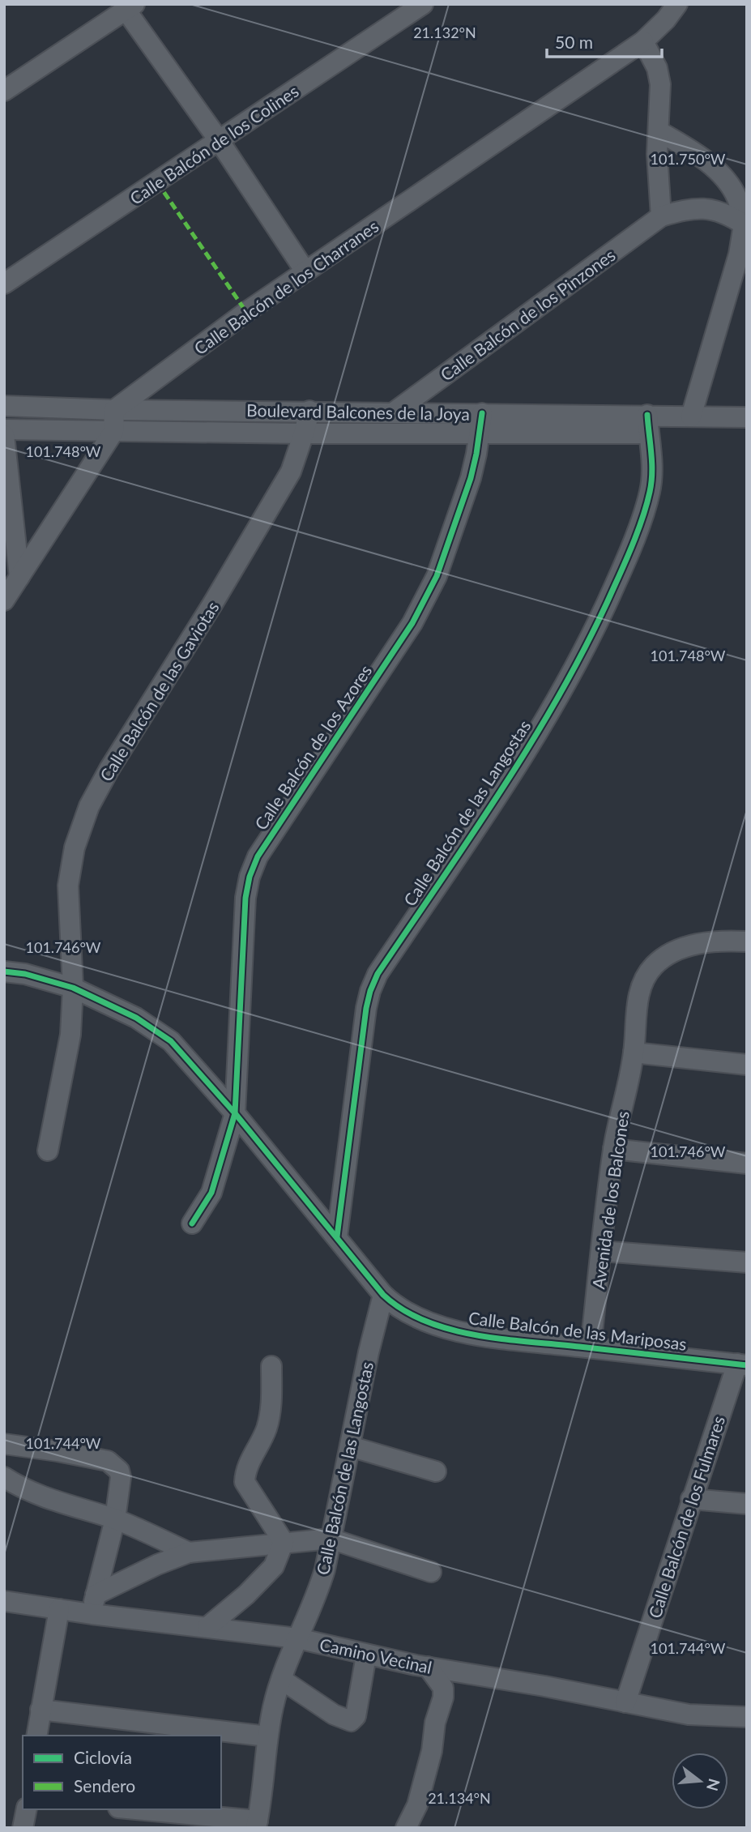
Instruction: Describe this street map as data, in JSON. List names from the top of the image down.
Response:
{
  "streets": {
    "street": [
      "Calle Balcón de los Colines",
      "Calle Balcón de los Charranes",
      "Calle Balcón de los Pinzones",
      "Boulevard Balcones de la Joya",
      "Calle Balcón de las Gaviotas",
      "Calle Balcón de los Azores",
      "Calle Balcón de las Langostas",
      "Avenida de los Balcones",
      "Calle Balcón de las Mariposas",
      "Calle Balcón de los Fulmares",
      "Camino Vecinal"
    ]
  },
  "crossings": [
    ["Calle Balcón de los Charranes", "Boulevard Balcones de la Joya"],
    ["Calle Balcón de los Pinzones", "Boulevard Balcones de la Joya"],
    ["Boulevard Balcones de la Joya", "Calle Balcón de las Gaviotas"],
    ["Boulevard Balcones de la Joya", "Calle Balcón de los Azores"],
    ["Boulevard Balcones de la Joya", "Calle Balcón de las Langostas"],
    ["Calle Balcón de las Gaviotas", "Calle Balcón de las Mariposas"],
    ["Calle Balcón de los Azores", "Calle Balcón de las Mariposas"],
    ["Calle Balcón de las Langostas", "Calle Balcón de las Mariposas"],
    ["Calle Balcón de las Langostas", "Camino Vecinal"],
    ["Avenida de los Balcones", "Calle Balcón de las Mariposas"],
    ["Calle Balcón de las Mariposas", "Calle Balcón de los Fulmares"],
    ["Calle Balcón de los Fulmares", "Camino Vecinal"]
  ],
  "legend": ["Ciclovía", "Sendero"],
  "scale_bar": "50 m",
  "north": "right",
  "coordinates": [
    "21.132°N",
    "101.750°W",
    "101.748°W",
    "101.746°W",
    "101.744°W",
    "21.134°N"
  ]
}
